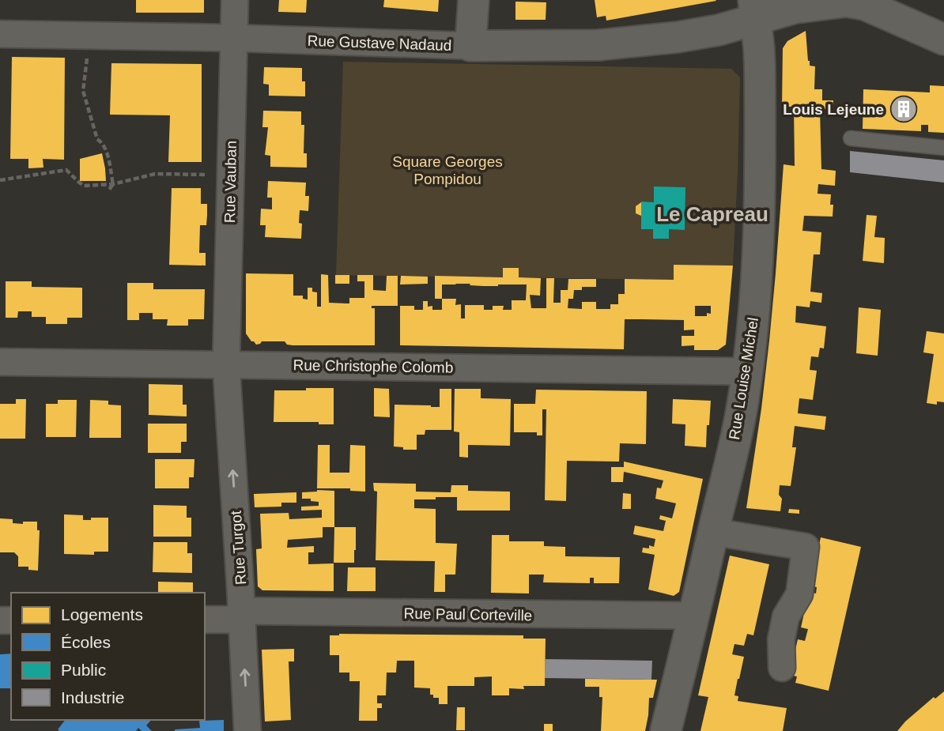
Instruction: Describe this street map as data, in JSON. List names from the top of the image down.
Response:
{
  "streets": {
    "street": [
      "Rue Gustave Nadaud",
      "Rue Vauban",
      "Rue Christophe Colomb",
      "Rue Louise Michel",
      "Rue Turgot",
      "Rue Paul Corteville"
    ]
  },
  "crossings": [
    ["Rue Gustave Nadaud", "Rue Vauban"],
    ["Rue Gustave Nadaud", "Rue Louise Michel"],
    ["Rue Vauban", "Rue Christophe Colomb"],
    ["Rue Vauban", "Rue Turgot"],
    ["Rue Christophe Colomb", "Rue Louise Michel"],
    ["Rue Christophe Colomb", "Rue Turgot"],
    ["Rue Louise Michel", "Rue Paul Corteville"],
    ["Rue Turgot", "Rue Paul Corteville"]
  ],
  "one_way": ["Rue Turgot"],
  "districts": ["Le Capreau"],
  "parks": ["Square Georges Pompidou"],
  "places": {
    "building": ["Louis Lejeune"]
  },
  "legend": [
    "Logements",
    "Écoles",
    "Public",
    "Industrie"
  ]
}
